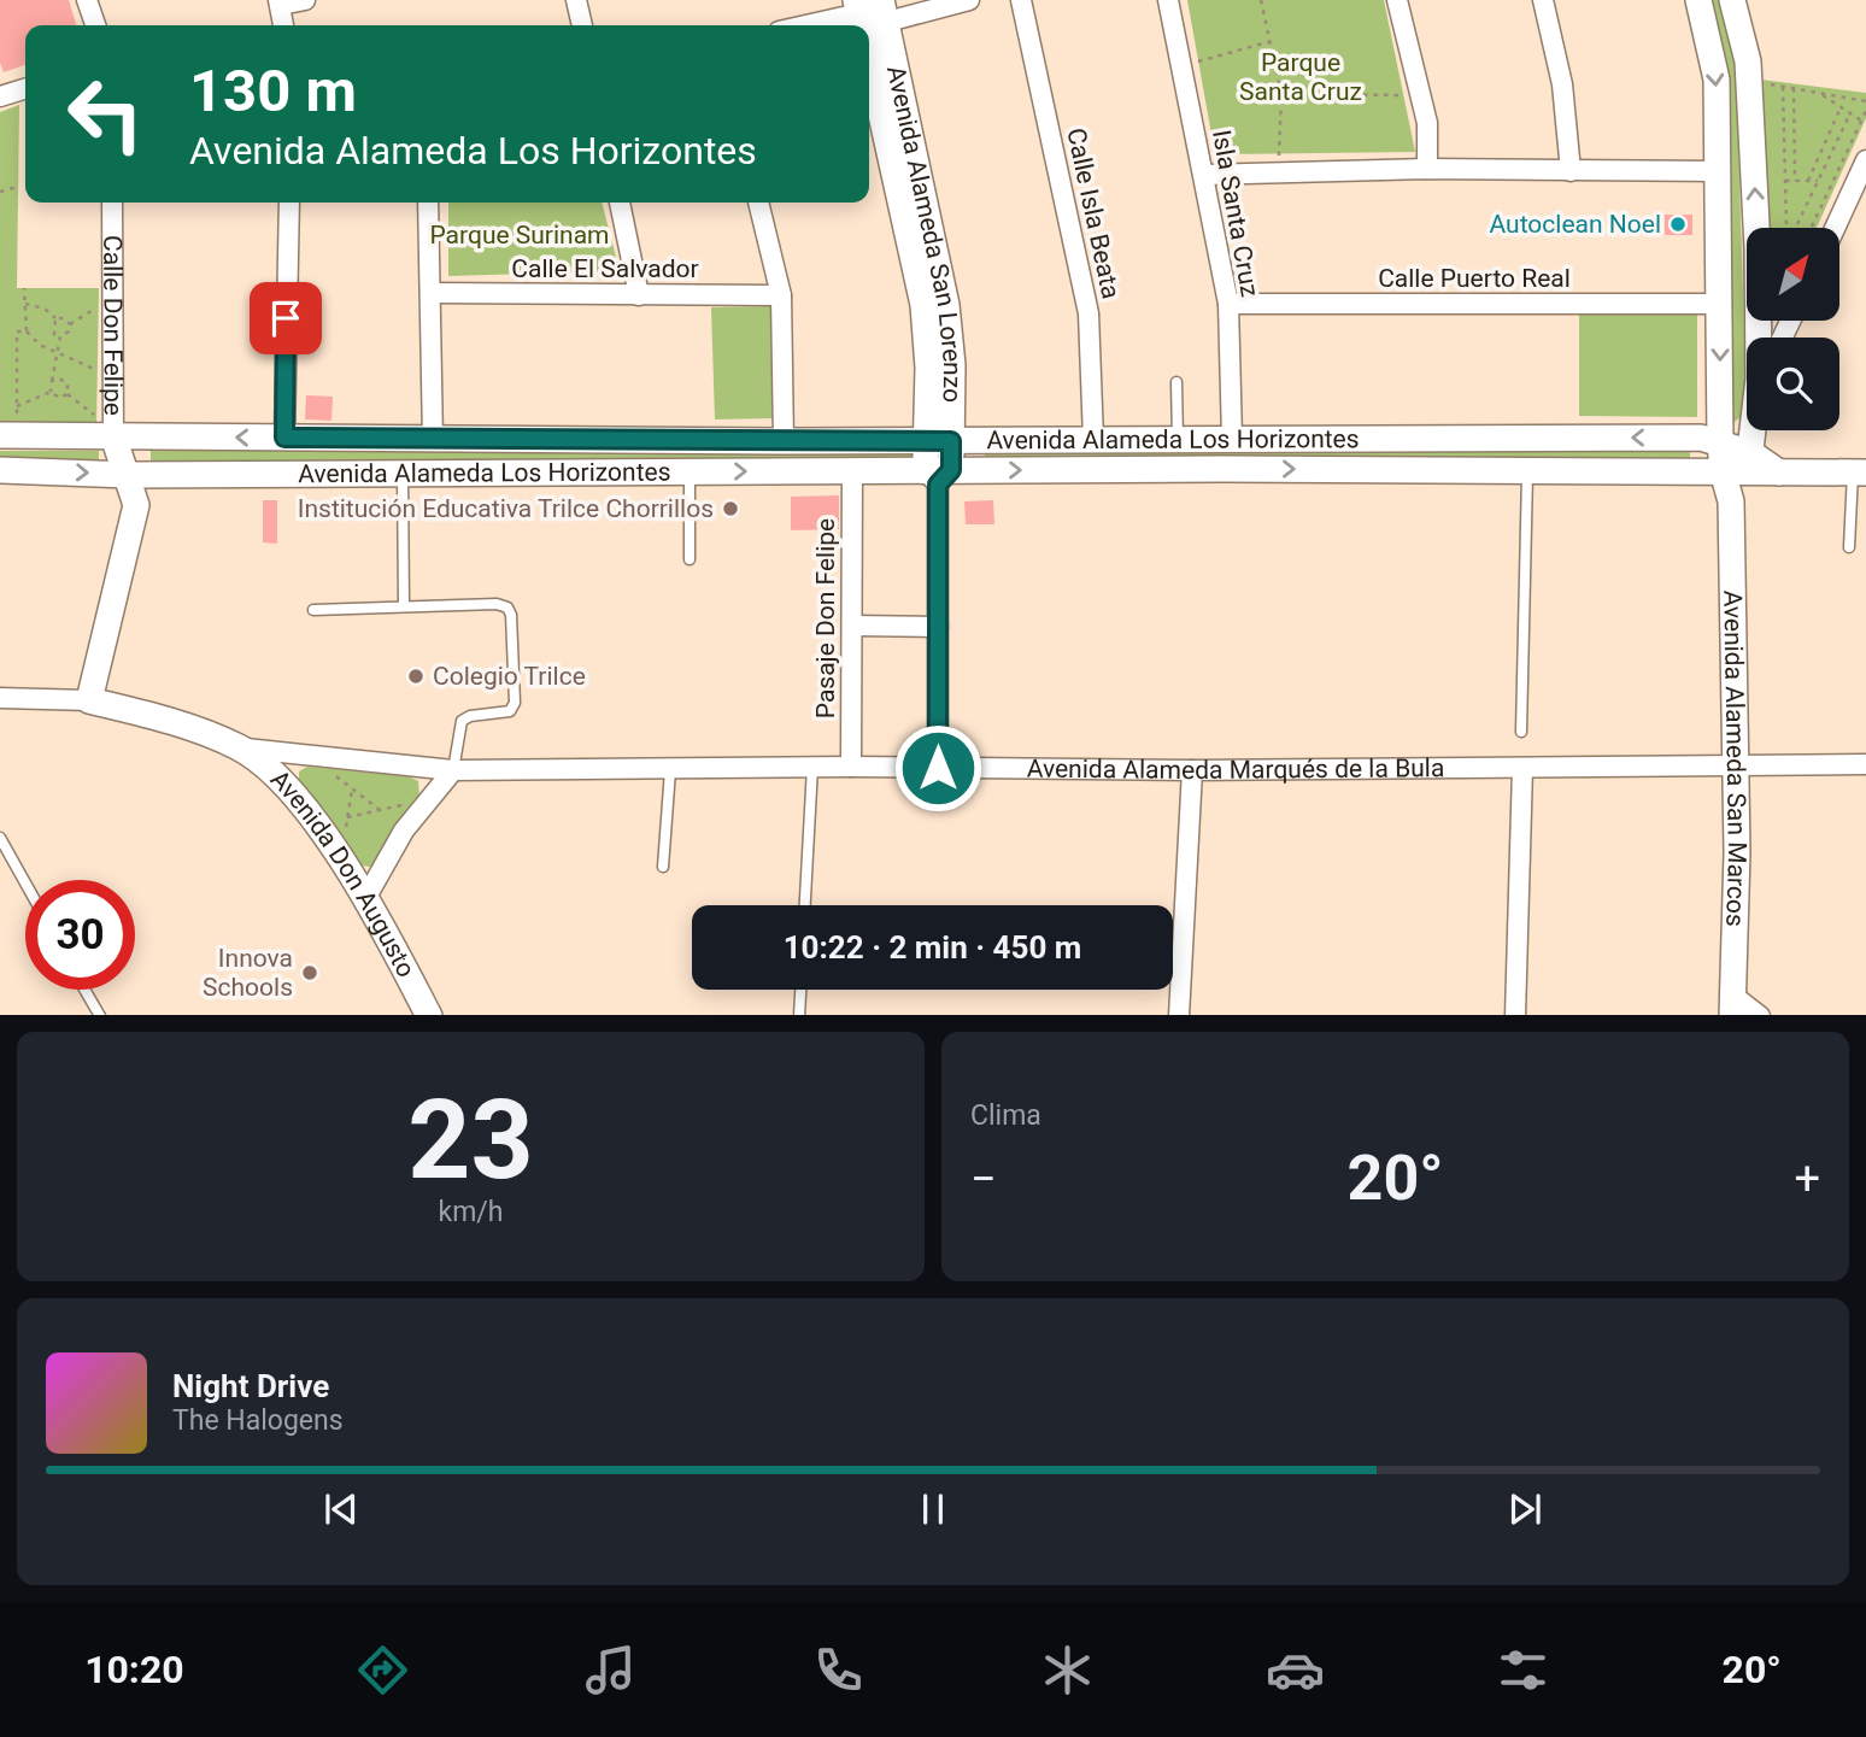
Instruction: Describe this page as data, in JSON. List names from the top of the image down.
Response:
{
  "streets": {
    "main road": [
      "Avenida Alameda San Lorenzo",
      "Calle Don Felipe",
      "Avenida Alameda Los Horizontes",
      "Avenida Alameda San Marcos",
      "Avenida Alameda Marqués de la Bula",
      "Avenida Don Augusto"
    ],
    "street": [
      "Calle Isla Beata",
      "Isla Santa Cruz",
      "Calle El Salvador",
      "Calle Puerto Real",
      "Pasaje Don Felipe"
    ]
  },
  "crossings": [
    ["Calle Isla Beata", "Avenida Alameda Los Horizontes"],
    ["Isla Santa Cruz", "Calle Puerto Real"],
    ["Isla Santa Cruz", "Avenida Alameda Los Horizontes"],
    ["Avenida Alameda San Lorenzo", "Avenida Alameda Los Horizontes"],
    ["Calle Puerto Real", "Avenida Alameda San Marcos"],
    ["Calle Don Felipe", "Avenida Alameda Los Horizontes"],
    ["Calle Don Felipe", "Avenida Alameda Marqués de la Bula"],
    ["Avenida Alameda Los Horizontes", "Pasaje Don Felipe"],
    ["Avenida Alameda Los Horizontes", "Avenida Alameda San Marcos"],
    ["Pasaje Don Felipe", "Avenida Alameda Marqués de la Bula"],
    ["Avenida Alameda San Marcos", "Avenida Alameda Marqués de la Bula"],
    ["Avenida Alameda Marqués de la Bula", "Avenida Don Augusto"]
  ],
  "parks": ["Parque Santa Cruz", "Parque Surinam"],
  "places": [
    "Autoclean Noel",
    "Institución Educativa Trilce Chorrillos",
    "Colegio Trilce",
    "Innova Schools"
  ],
  "north": "top right",
  "page": {
    "turn": ["130 m", "Avenida Alameda Los Horizontes"],
    "limit": "30",
    "trip": "10:22 · 2 min · 450 m",
    "tile": [
      ["23", "km/h"],
      "Clima"
    ],
    "heat": ["−", "20°", "+"],
    "song": ["Night Drive", "The Halogens"],
    "tabs": ["10:20", "20°"]
  }
}
